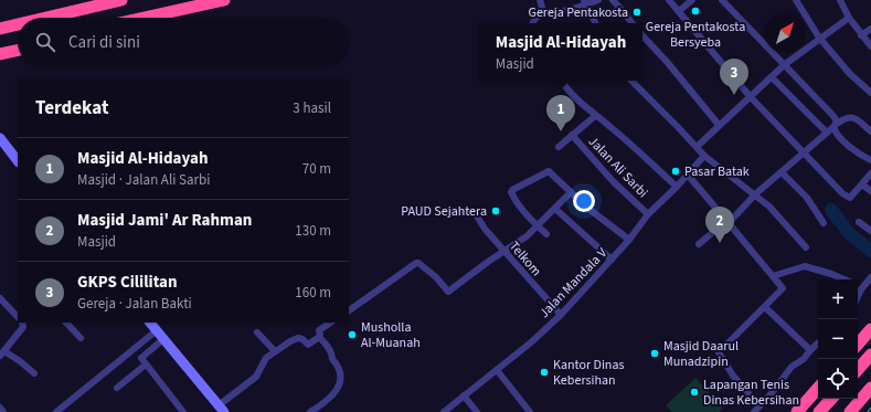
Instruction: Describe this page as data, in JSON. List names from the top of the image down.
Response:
{
  "streets": {
    "street": ["Jalan Ali Sarbi", "Telkom", "Jalan Mandala V"]
  },
  "crossings": [
    ["Jalan Ali Sarbi", "Jalan Mandala V"],
    ["Telkom", "Jalan Mandala V"]
  ],
  "places": [
    "Gereja Pentakosta Bersyeba",
    "Gereja Pentakosta",
    "Pasar Batak",
    "PAUD Sejahtera",
    "Musholla Al-Muanah",
    "Masjid Daarul Munadzipin",
    "Kantor Dinas Kebersihan",
    "Lapangan Tenis Dinas Kebersihan"
  ],
  "north": "top right",
  "page": {
    "search": "Cari di sini",
    "popup": ["Masjid Al-Hidayah", "Masjid"],
    "pins": ["3", "1", "2"],
    "heading": ["Terdekat", "3 hasil"],
    "list": [
      {
        "mark": "1",
        "name": "Masjid Al-Hidayah",
        "note": "Masjid · Jalan Ali Sarbi",
        "value": "70 m"
      },
      {
        "mark": "2",
        "name": "Masjid Jami' Ar Rahman",
        "note": "Masjid",
        "value": "130 m"
      },
      {
        "mark": "3",
        "name": "GKPS Cililitan",
        "note": "Gereja · Jalan Bakti",
        "value": "160 m"
      }
    ],
    "map_buttons": ["+", "−"]
  }
}
